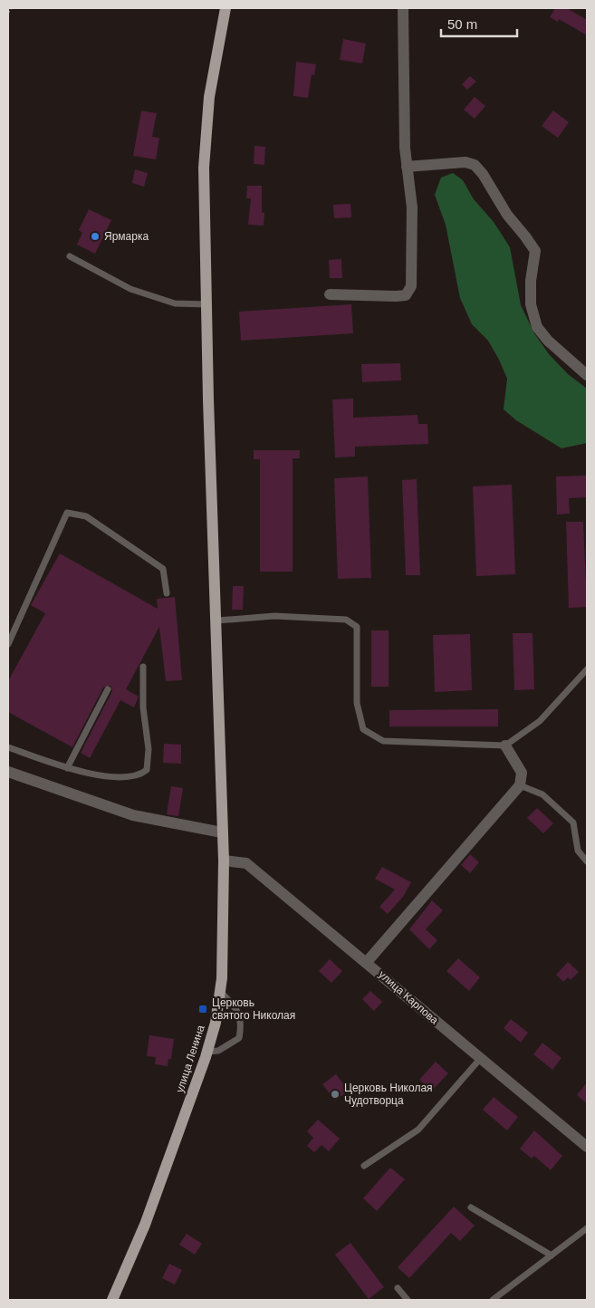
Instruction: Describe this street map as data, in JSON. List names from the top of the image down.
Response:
{
  "streets": {
    "main road": ["улица Ленина"],
    "street": ["улица Карпова"]
  },
  "crossings": [
    ["улица Карпова", "улица Ленина"]
  ],
  "places": {
    "other": ["Ярмарка", "Церковь Николая Чудотворца"],
    "transit": ["Церковь святого Николая"]
  },
  "scale_bar": "50 m"
}
